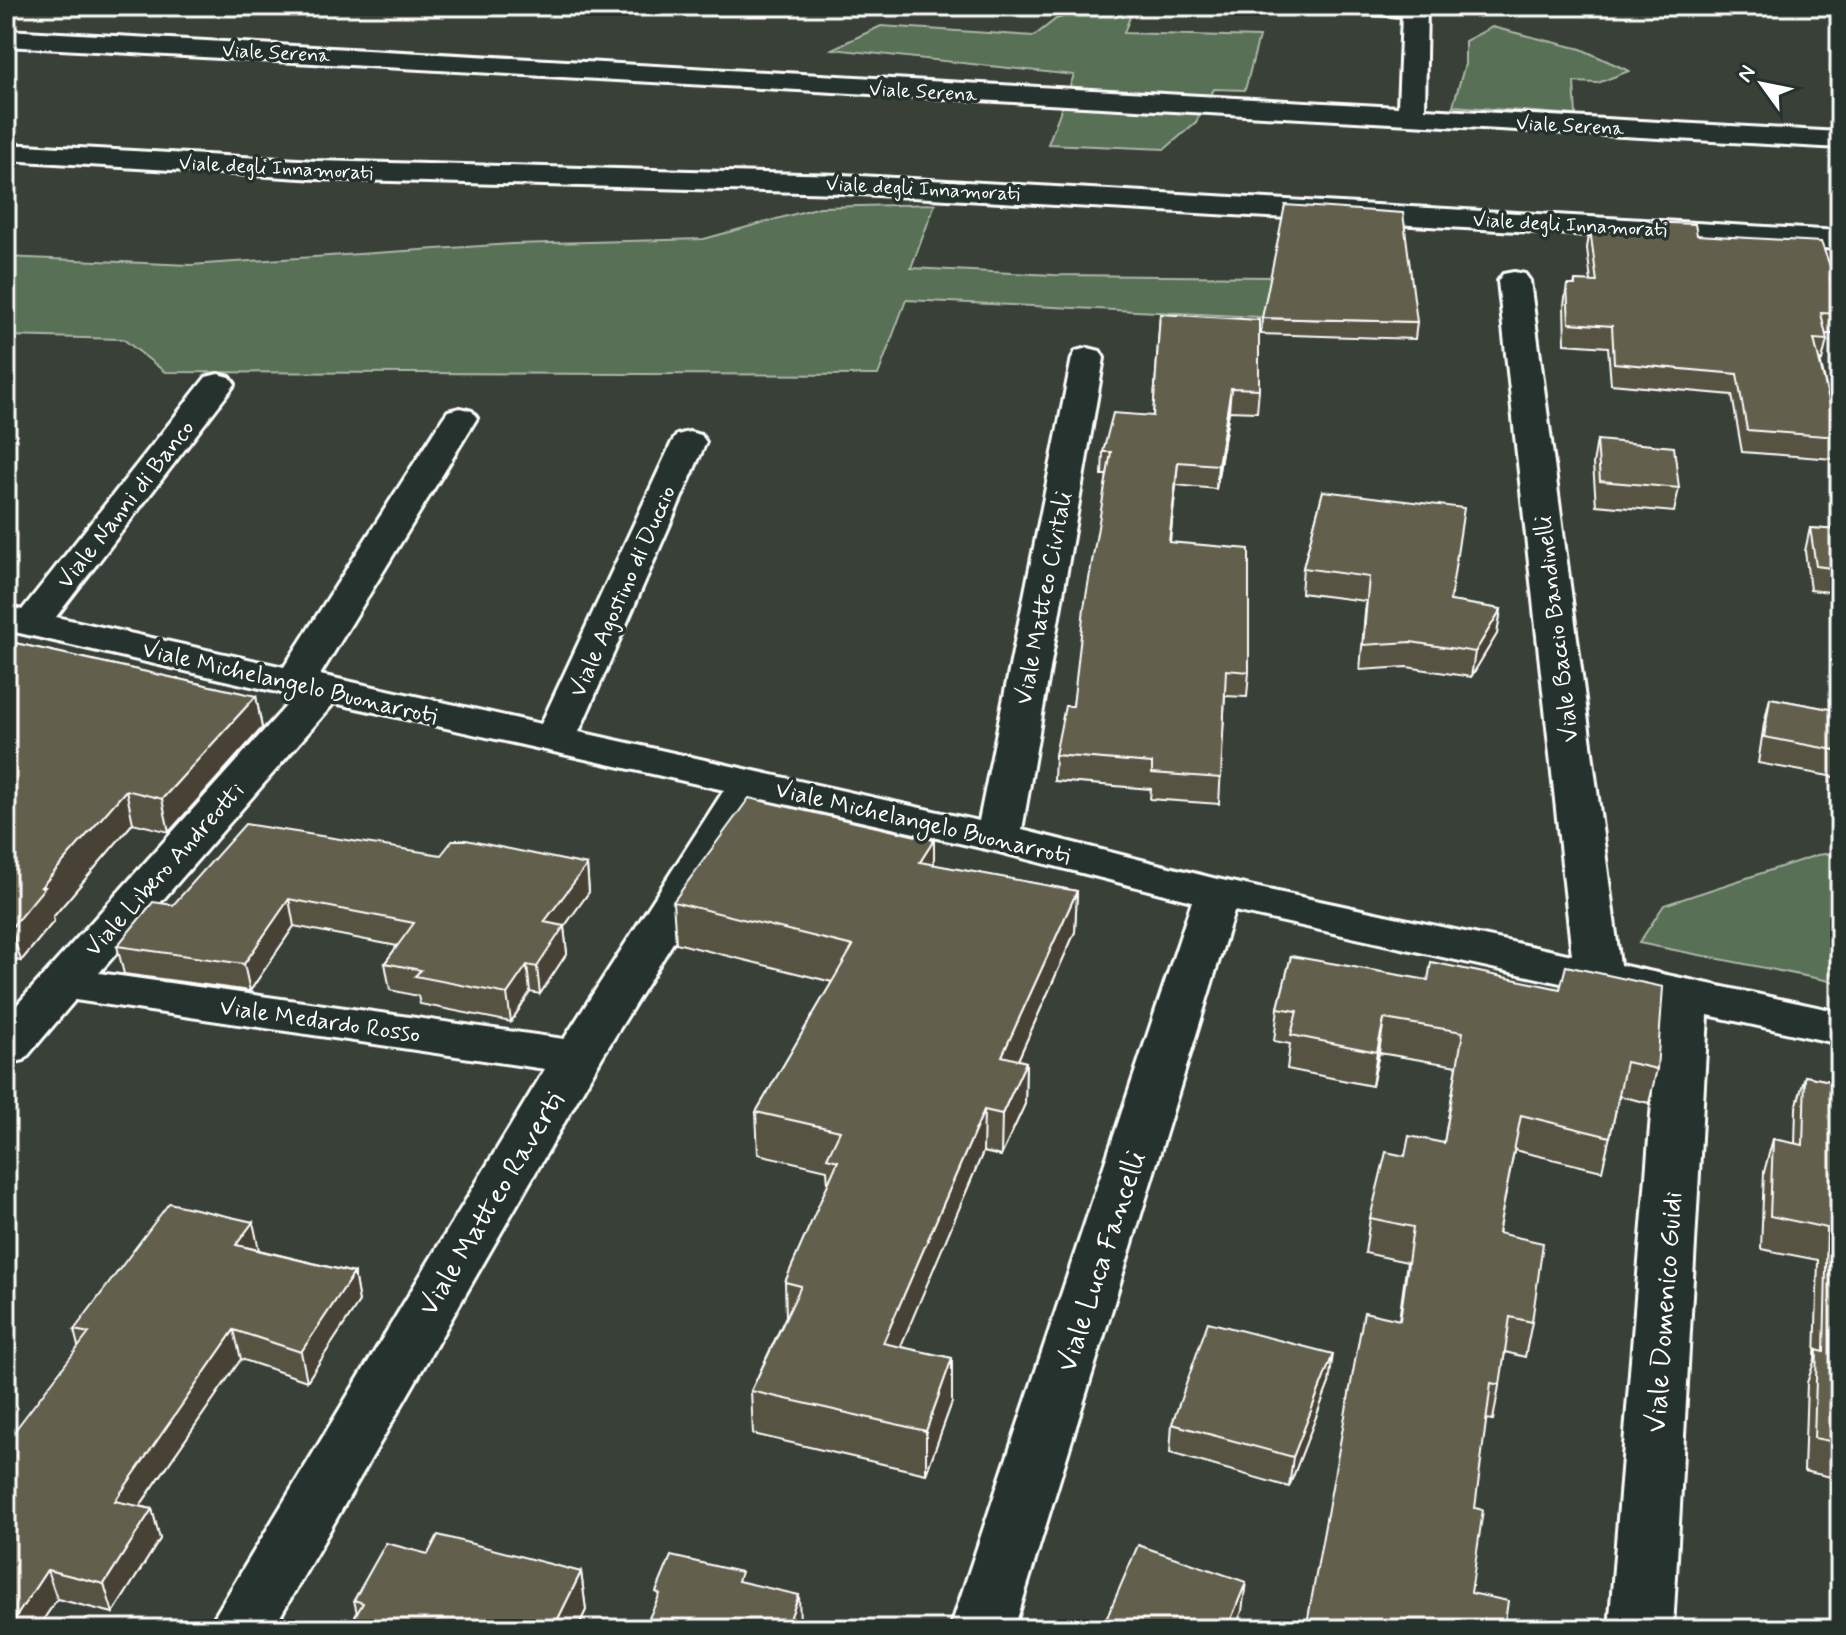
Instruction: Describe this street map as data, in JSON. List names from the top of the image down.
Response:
{
  "streets": {
    "street": [
      "Viale Serena",
      "Viale degli Innamorati",
      "Viale Nanni di Banco",
      "Viale Agostino di Duccio",
      "Viale Matteo Civitali",
      "Viale Baccio Bandinelli",
      "Viale Michelangelo Buonarroti",
      "Viale Libero Andreotti",
      "Viale Medardo Rosso",
      "Viale Matteo Raverti",
      "Viale Luca Fancelli",
      "Viale Domenico Guidi"
    ]
  },
  "crossings": [
    ["Viale Nanni di Banco", "Viale Michelangelo Buonarroti"],
    ["Viale Agostino di Duccio", "Viale Michelangelo Buonarroti"],
    ["Viale Matteo Civitali", "Viale Michelangelo Buonarroti"],
    ["Viale Baccio Bandinelli", "Viale Michelangelo Buonarroti"],
    ["Viale Michelangelo Buonarroti", "Viale Libero Andreotti"],
    ["Viale Michelangelo Buonarroti", "Viale Matteo Raverti"],
    ["Viale Michelangelo Buonarroti", "Viale Luca Fancelli"],
    ["Viale Michelangelo Buonarroti", "Viale Domenico Guidi"],
    ["Viale Libero Andreotti", "Viale Medardo Rosso"],
    ["Viale Medardo Rosso", "Viale Matteo Raverti"]
  ],
  "north": "top left"
}
